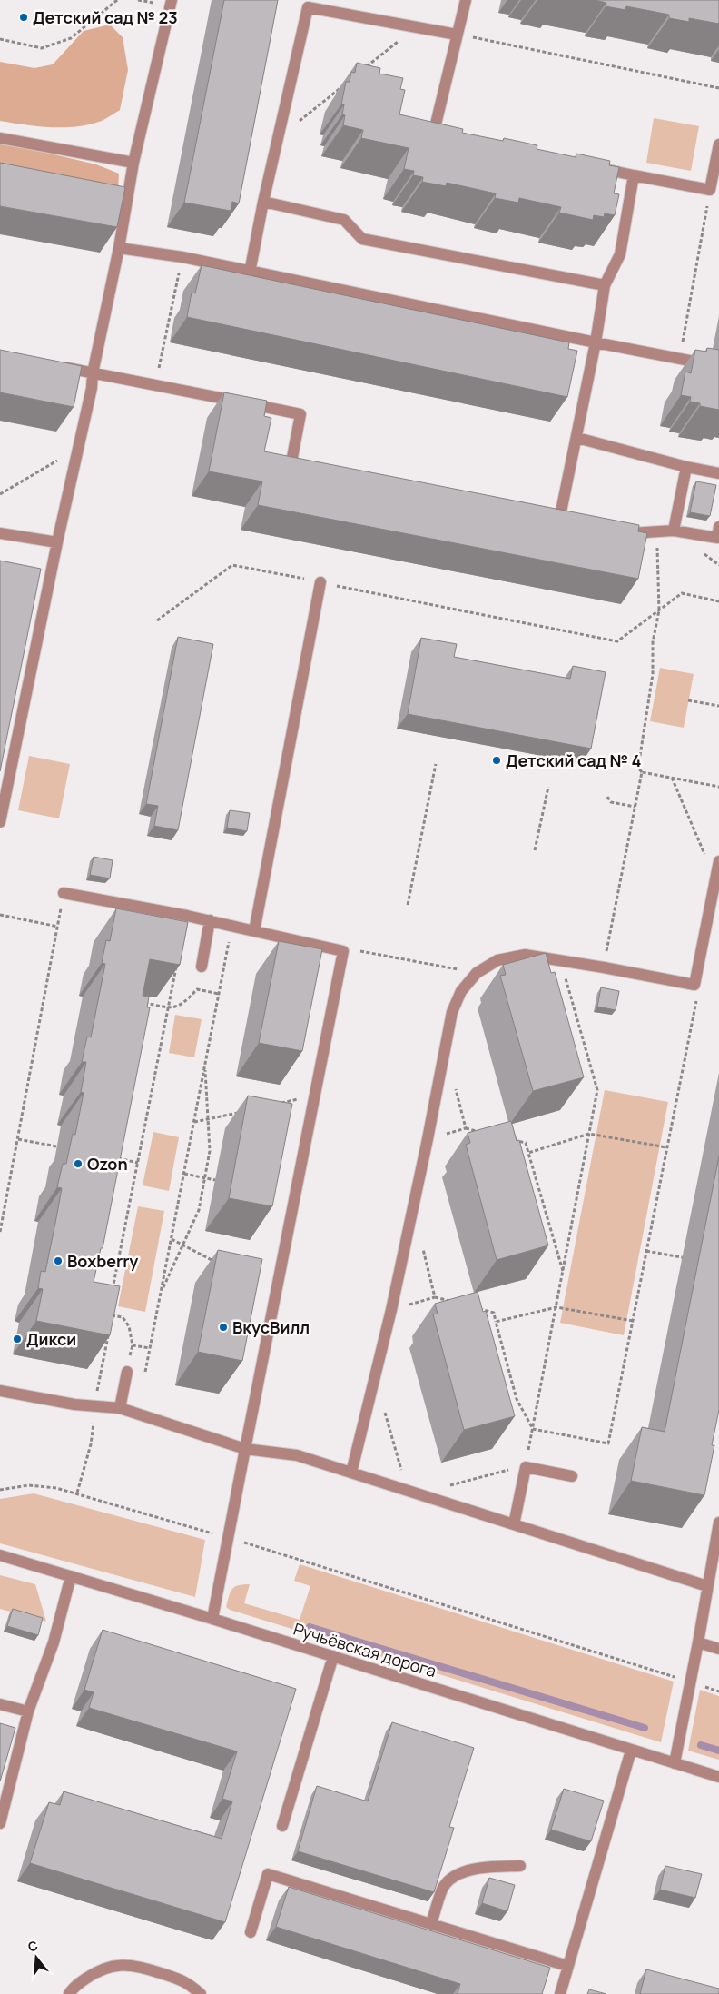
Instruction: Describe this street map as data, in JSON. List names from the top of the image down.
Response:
{
  "streets": {
    "street": ["Ручьёвская дорога"]
  },
  "places": [
    "Детский сад № 23",
    "Детский сад № 4",
    "Ozon",
    "Boxberry",
    "ВкусВилл",
    "Дикси"
  ],
  "north": "top"
}
